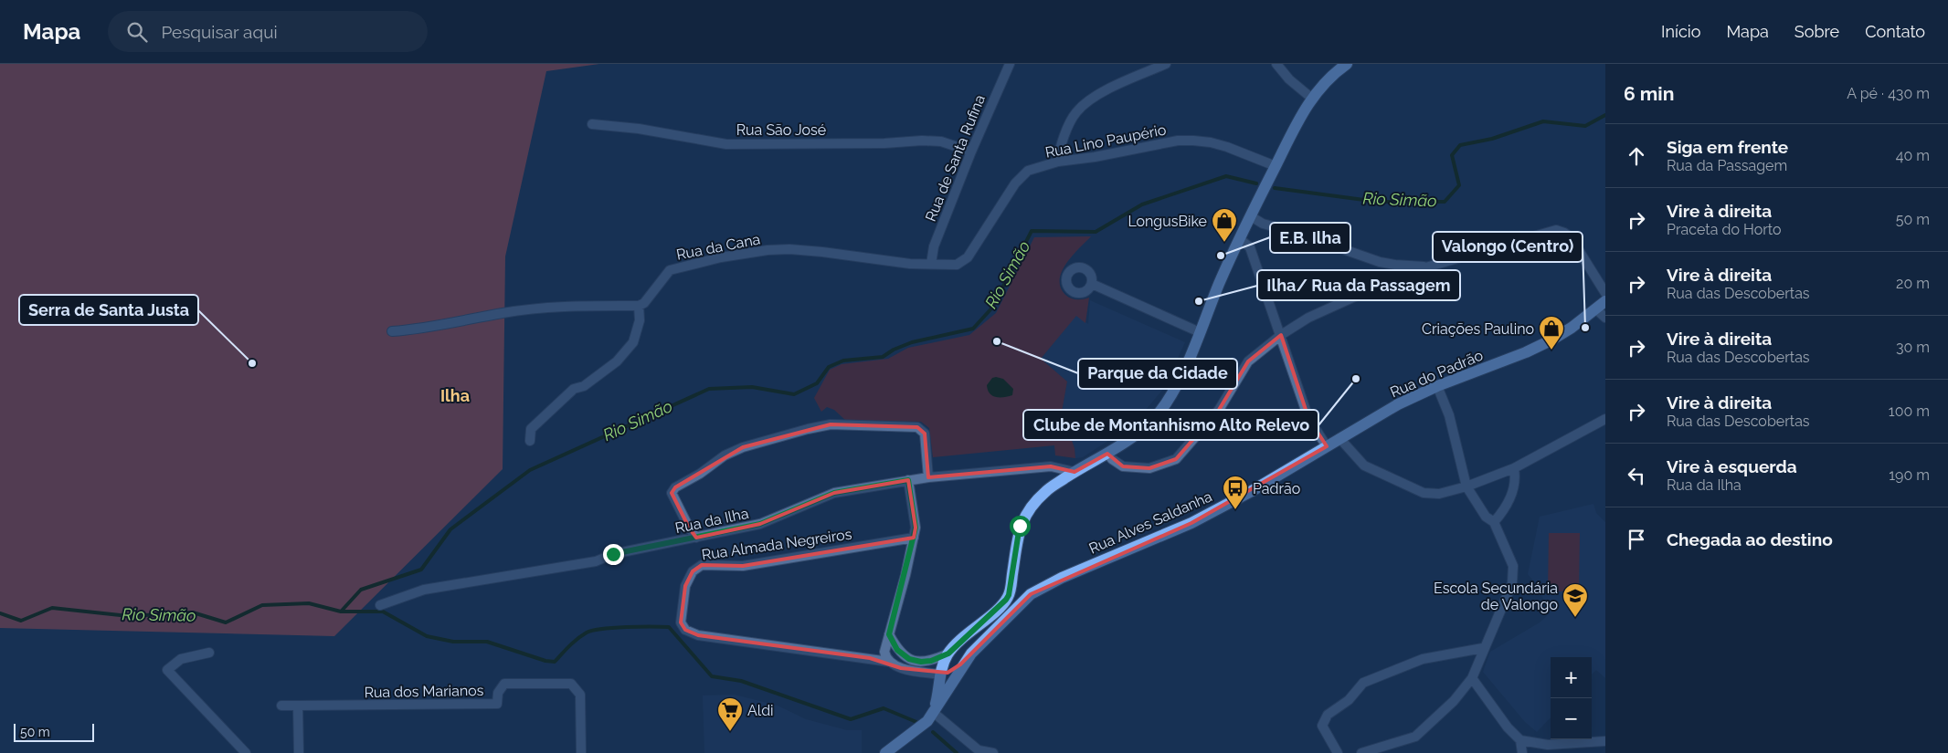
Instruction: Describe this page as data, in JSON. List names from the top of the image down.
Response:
{
  "streets": {
    "main road": ["Rua do Padrão", "Rua Alves Saldanha"],
    "street": [
      "Rua São José",
      "Rua Lino Paupério",
      "Rua de Santa Rufina",
      "Rua da Cana",
      "Rua da Ilha",
      "Rua Almada Negreiros",
      "Rua dos Marianos"
    ]
  },
  "crossings": [
    ["Rua São José", "Rua de Santa Rufina"],
    ["Rua Lino Paupério", "Rua de Santa Rufina"],
    ["Rua Lino Paupério", "Rua da Cana"],
    ["Rua de Santa Rufina", "Rua da Cana"],
    ["Rua do Padrão", "Rua Alves Saldanha"]
  ],
  "districts": ["Ilha"],
  "water": ["Rio Simão"],
  "places": {
    "shop": ["LongusBike", "Criações Paulino"],
    "other": [
      "E.B. Ilha",
      "Ilha/ Rua da Passagem",
      "Valongo (Centro)",
      "Parque da Cidade",
      "Serra de Santa Justa",
      "Clube de Montanhismo Alto Relevo"
    ],
    "bus stop": ["Padrão"],
    "school or university": ["Escola Secundária de Valongo"],
    "supermarket": ["Aldi"]
  },
  "scale_bar": "50 m",
  "page": {
    "header": "Mapa",
    "search": "Pesquisar aqui",
    "nav": [
      "Início",
      "Mapa",
      "Sobre",
      "Contato"
    ],
    "heading": ["6 min", "A pé · 430 m"],
    "list": [
      ["Siga em frente", "Rua da Passagem", "40 m"],
      ["Vire à direita", "Praceta do Horto", "50 m"],
      ["Vire à direita", "Rua das Descobertas", "20 m"],
      ["Vire à direita", "Rua das Descobertas", "30 m"],
      ["Vire à direita", "Rua das Descobertas", "100 m"],
      ["Vire à esquerda", "Rua da Ilha", "190 m"],
      "Chegada ao destino"
    ],
    "map_buttons": ["+", "−"],
    "scale": "50 m"
  }
}
